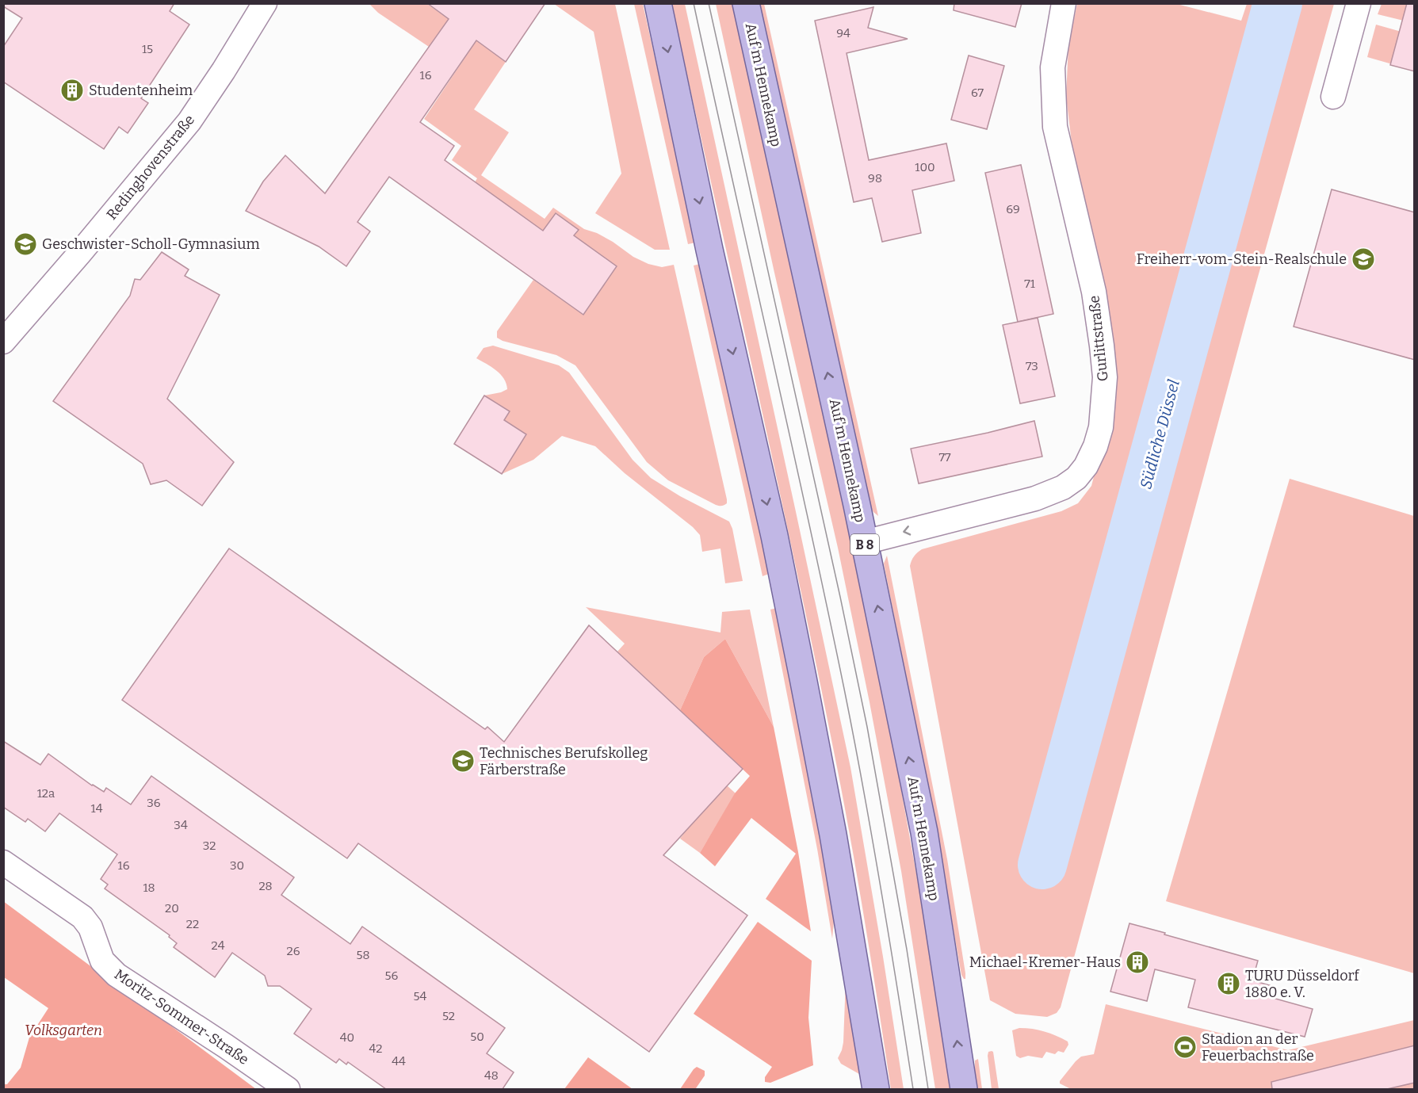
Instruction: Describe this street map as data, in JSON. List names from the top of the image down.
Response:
{
  "streets": {
    "main road": ["Auf'm Hennekamp", "B 8"],
    "street": ["Redinghovenstraße", "Gurlittstraße", "Moritz-Sommer-Straße"]
  },
  "crossings": [
    ["Auf'm Hennekamp", "Gurlittstraße"]
  ],
  "one_way": ["Gurlittstraße"],
  "water": ["Südliche Düssel"],
  "parks": ["Volksgarten"],
  "places": {
    "building": ["Studentenheim", "Michael-Kremer-Haus", "TURU Düsseldorf 1880 e. V."],
    "school or university": ["Geschwister-Scholl-Gymnasium", "Freiherr-vom-Stein-Realschule", "Technisches Berufskolleg Färberstraße"],
    "sports": ["Stadion an der Feuerbachstraße"]
  },
  "house_numbers": [
    "94",
    "15",
    "16",
    "67",
    "100",
    "98",
    "69",
    "71",
    "73",
    "77",
    "12a",
    "36",
    "14",
    "34",
    "32",
    "16",
    "30",
    "28",
    "18",
    "20",
    "22",
    "24",
    "26",
    "58",
    "56",
    "54",
    "52",
    "50",
    "40",
    "42",
    "44",
    "48"
  ]
}
